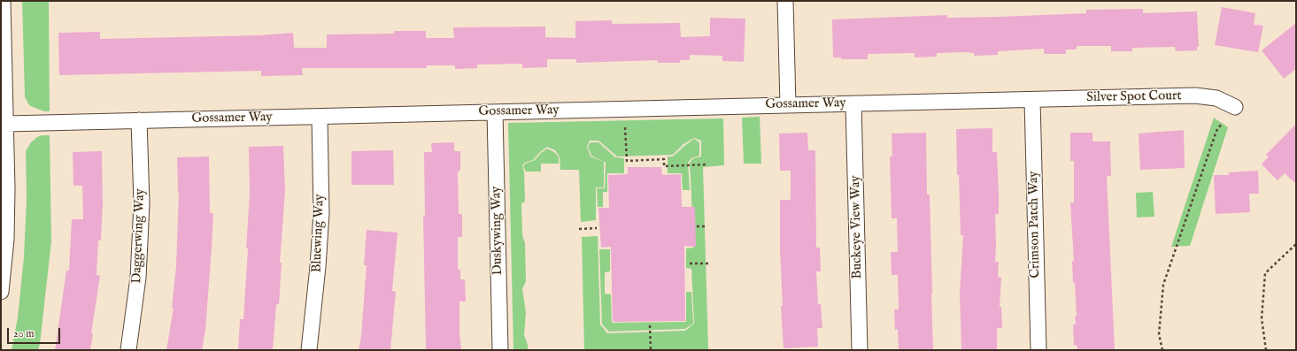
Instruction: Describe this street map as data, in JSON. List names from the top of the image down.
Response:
{
  "streets": {
    "street": [
      "Silver Spot Court",
      "Gossamer Way",
      "Crimson Patch Way",
      "Buckeye View Way",
      "Duskywing Way",
      "Bluewing Way",
      "Daggerwing Way"
    ]
  },
  "crossings": [
    ["Silver Spot Court", "Gossamer Way"],
    ["Silver Spot Court", "Crimson Patch Way"],
    ["Gossamer Way", "Crimson Patch Way"],
    ["Gossamer Way", "Buckeye View Way"],
    ["Gossamer Way", "Duskywing Way"],
    ["Gossamer Way", "Bluewing Way"],
    ["Gossamer Way", "Daggerwing Way"]
  ],
  "scale_bar": "20 m"
}
